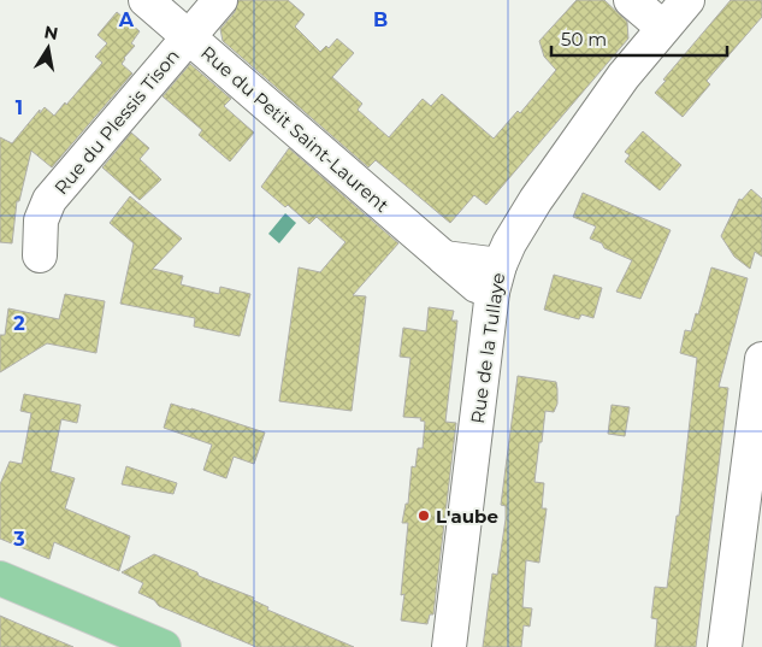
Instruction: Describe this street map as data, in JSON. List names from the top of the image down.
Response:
{
  "streets": {
    "street": ["Rue du Plessis Tison", "Rue du Petit Saint-Laurent", "Rue de la Tullaye"]
  },
  "crossings": [
    ["Rue du Plessis Tison", "Rue du Petit Saint-Laurent"],
    ["Rue du Petit Saint-Laurent", "Rue de la Tullaye"]
  ],
  "places": ["L'aube"],
  "scale_bar": "50 m",
  "north": "top",
  "grid": {
    "columns": ["A", "B"],
    "rows": ["1", "2", "3"]
  }
}
